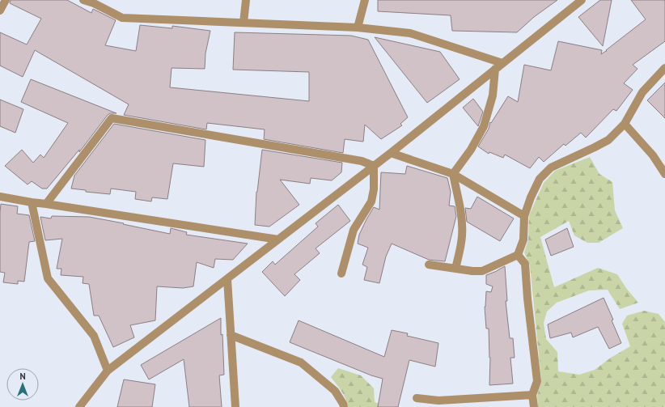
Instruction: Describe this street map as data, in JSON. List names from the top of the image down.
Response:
{
  "north": "top"
}
